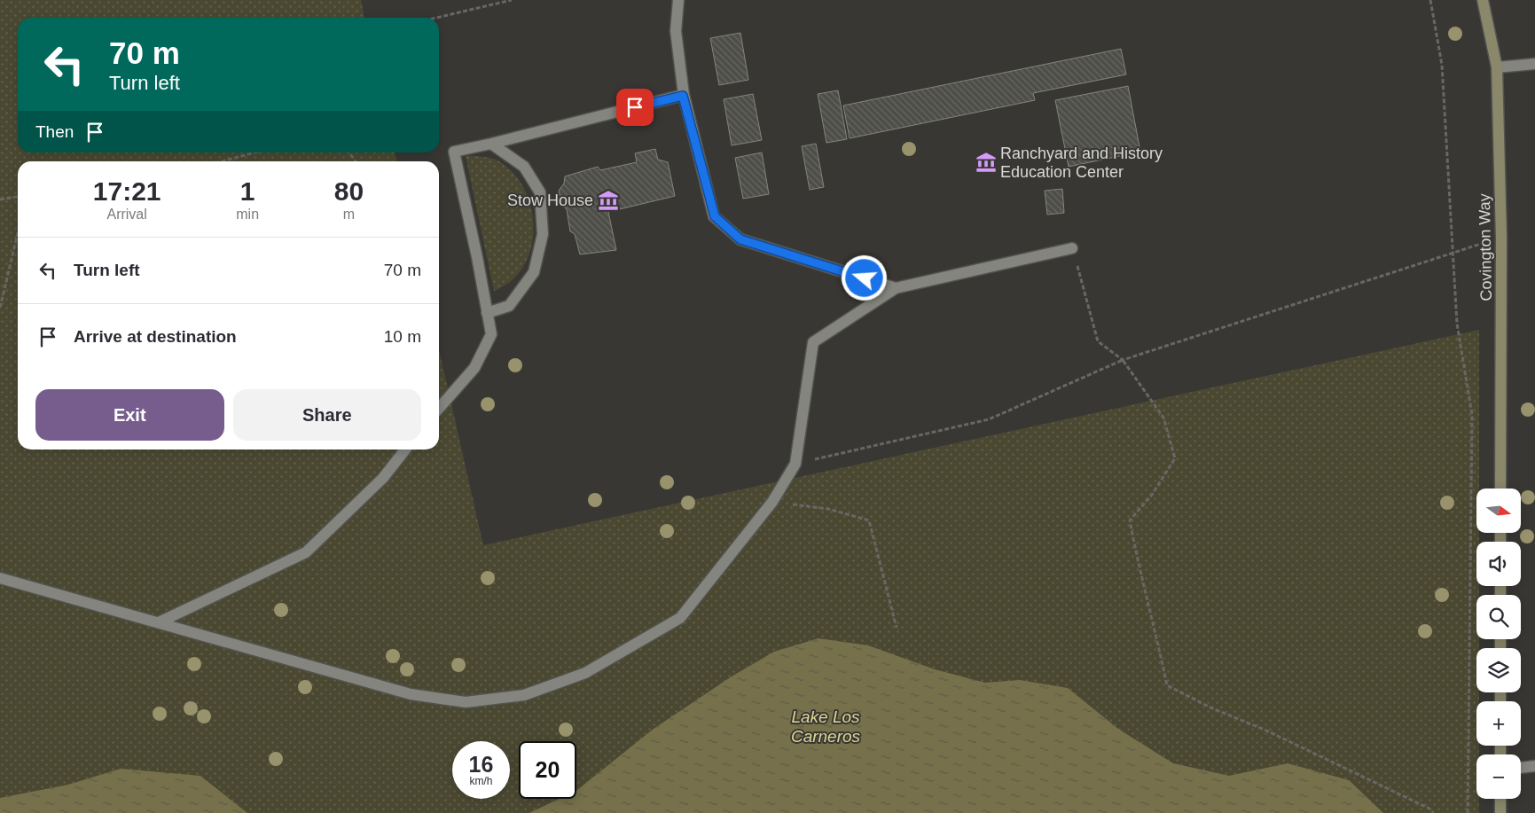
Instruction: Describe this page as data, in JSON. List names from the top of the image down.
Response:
{
  "streets": {
    "street": ["Covington Way"]
  },
  "water": ["Lake Los Carneros"],
  "places": {
    "museum": ["Ranchyard and History Education Center", "Stow House"]
  },
  "north": "right",
  "page": {
    "turn": ["70 m", "Turn left"],
    "then": "Then",
    "eta": [
      "17:21",
      "Arrival",
      "1",
      "min",
      "80",
      "m"
    ],
    "list": [
      {
        "name": "Turn left",
        "value": "70 m"
      },
      {
        "name": "Arrive at destination",
        "value": "10 m"
      }
    ],
    "buttons": ["Exit", "Share"],
    "map_buttons": ["+", "−"],
    "speed": "16 km/h",
    "limit": "20"
  }
}
